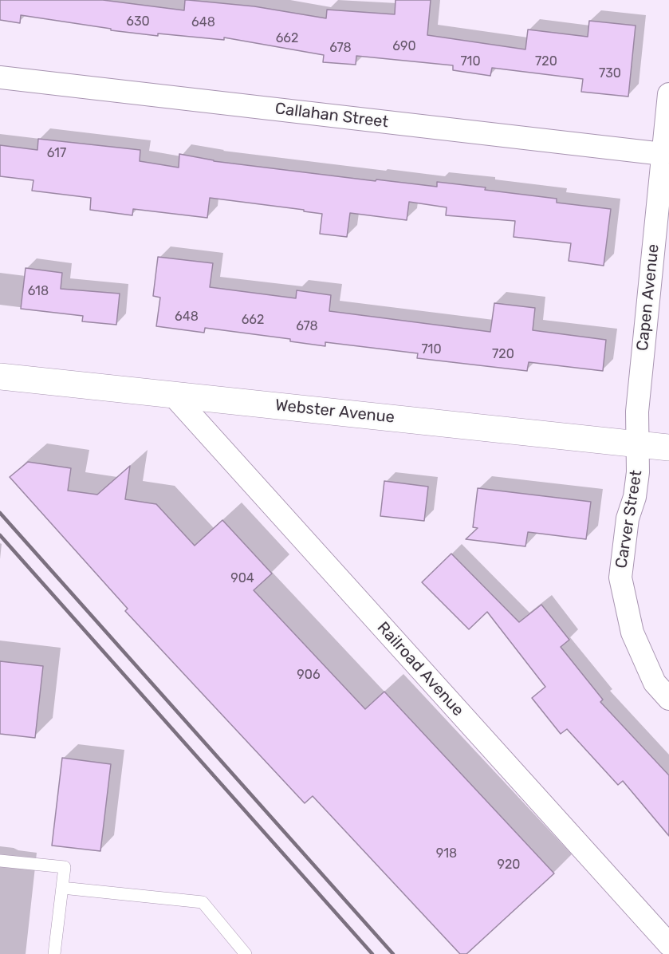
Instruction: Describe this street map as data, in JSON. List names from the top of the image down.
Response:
{
  "streets": {
    "street": [
      "Callahan Street",
      "Capen Avenue",
      "Webster Avenue",
      "Carver Street",
      "Railroad Avenue"
    ]
  },
  "crossings": [
    ["Callahan Street", "Capen Avenue"],
    ["Capen Avenue", "Webster Avenue"],
    ["Capen Avenue", "Carver Street"],
    ["Webster Avenue", "Carver Street"],
    ["Webster Avenue", "Railroad Avenue"]
  ],
  "house_numbers": [
    "630",
    "648",
    "662",
    "690",
    "678",
    "710",
    "720",
    "730",
    "617",
    "618",
    "648",
    "662",
    "678",
    "710",
    "720",
    "904",
    "906",
    "918",
    "920"
  ]
}
